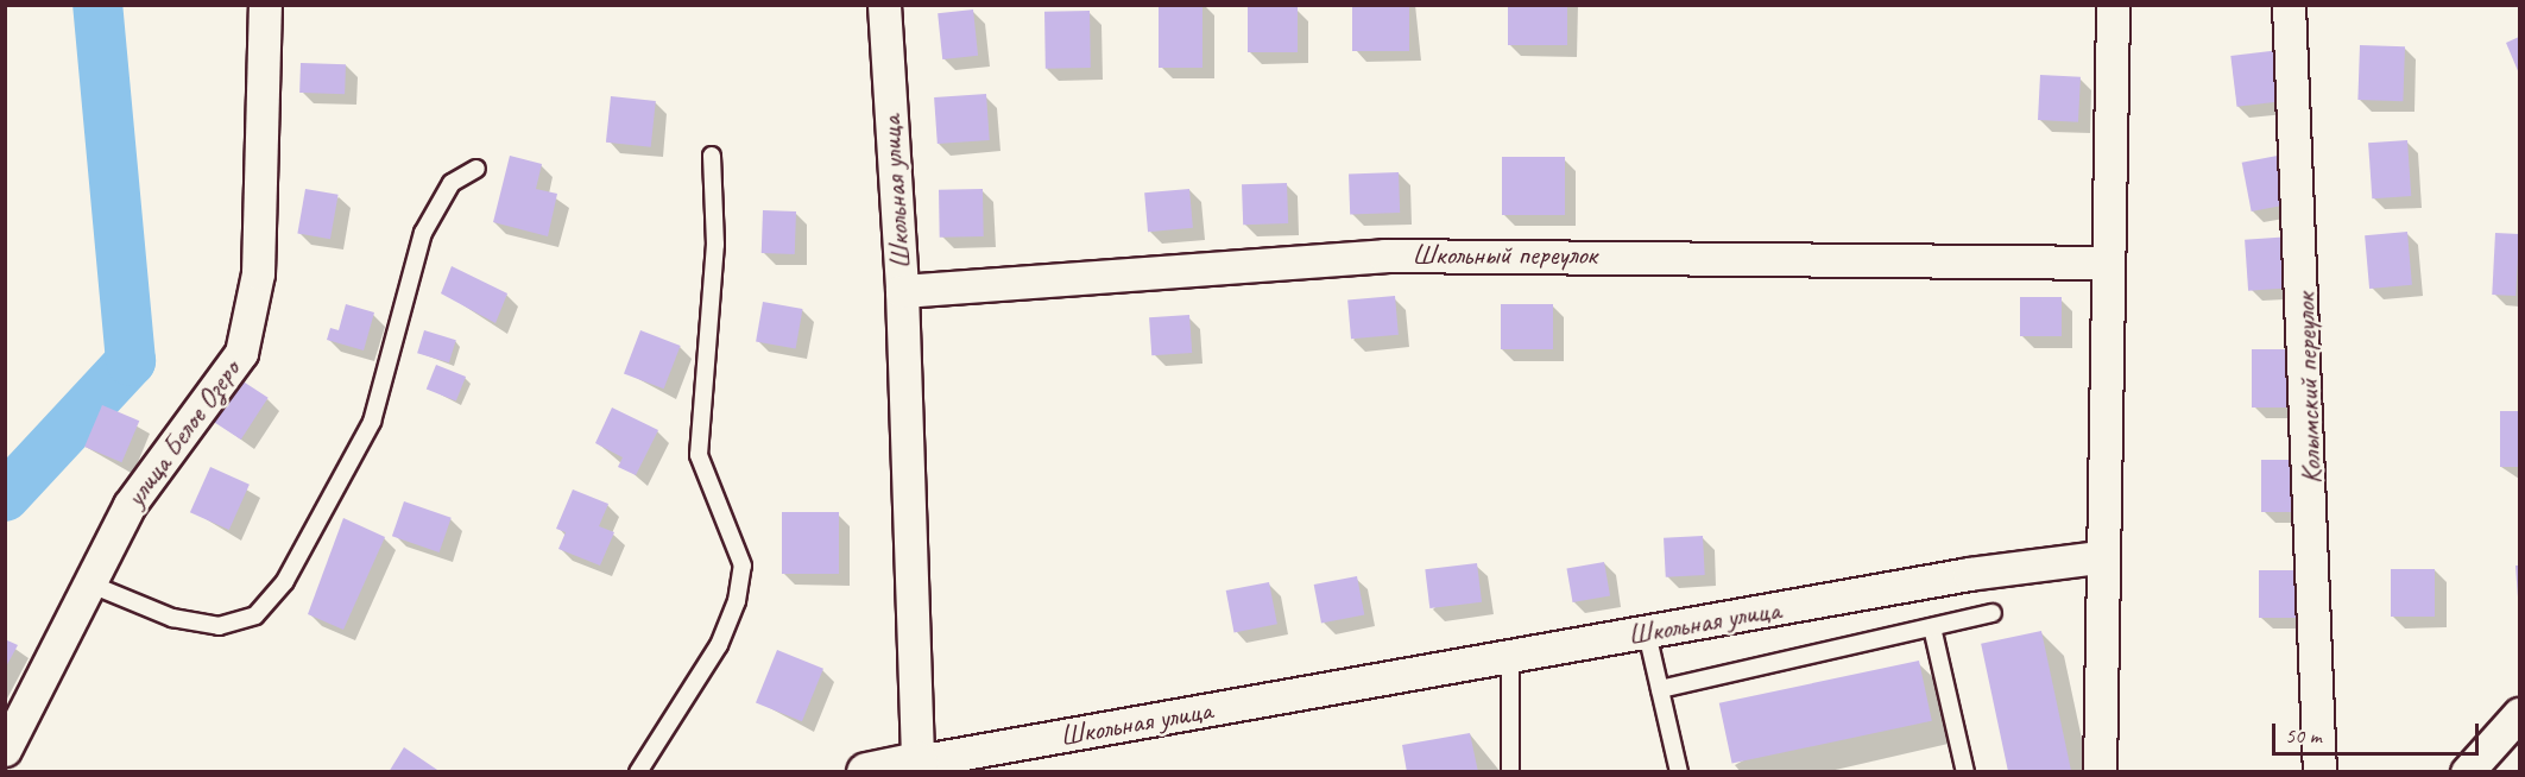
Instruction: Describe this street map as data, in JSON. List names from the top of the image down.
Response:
{
  "streets": {
    "street": [
      "Школьная улица",
      "Школьный переулок",
      "Колымский переулок",
      "улица Белое Озеро"
    ]
  },
  "crossings": [
    ["Школьная улица", "Школьный переулок"]
  ],
  "scale_bar": "50 m"
}
